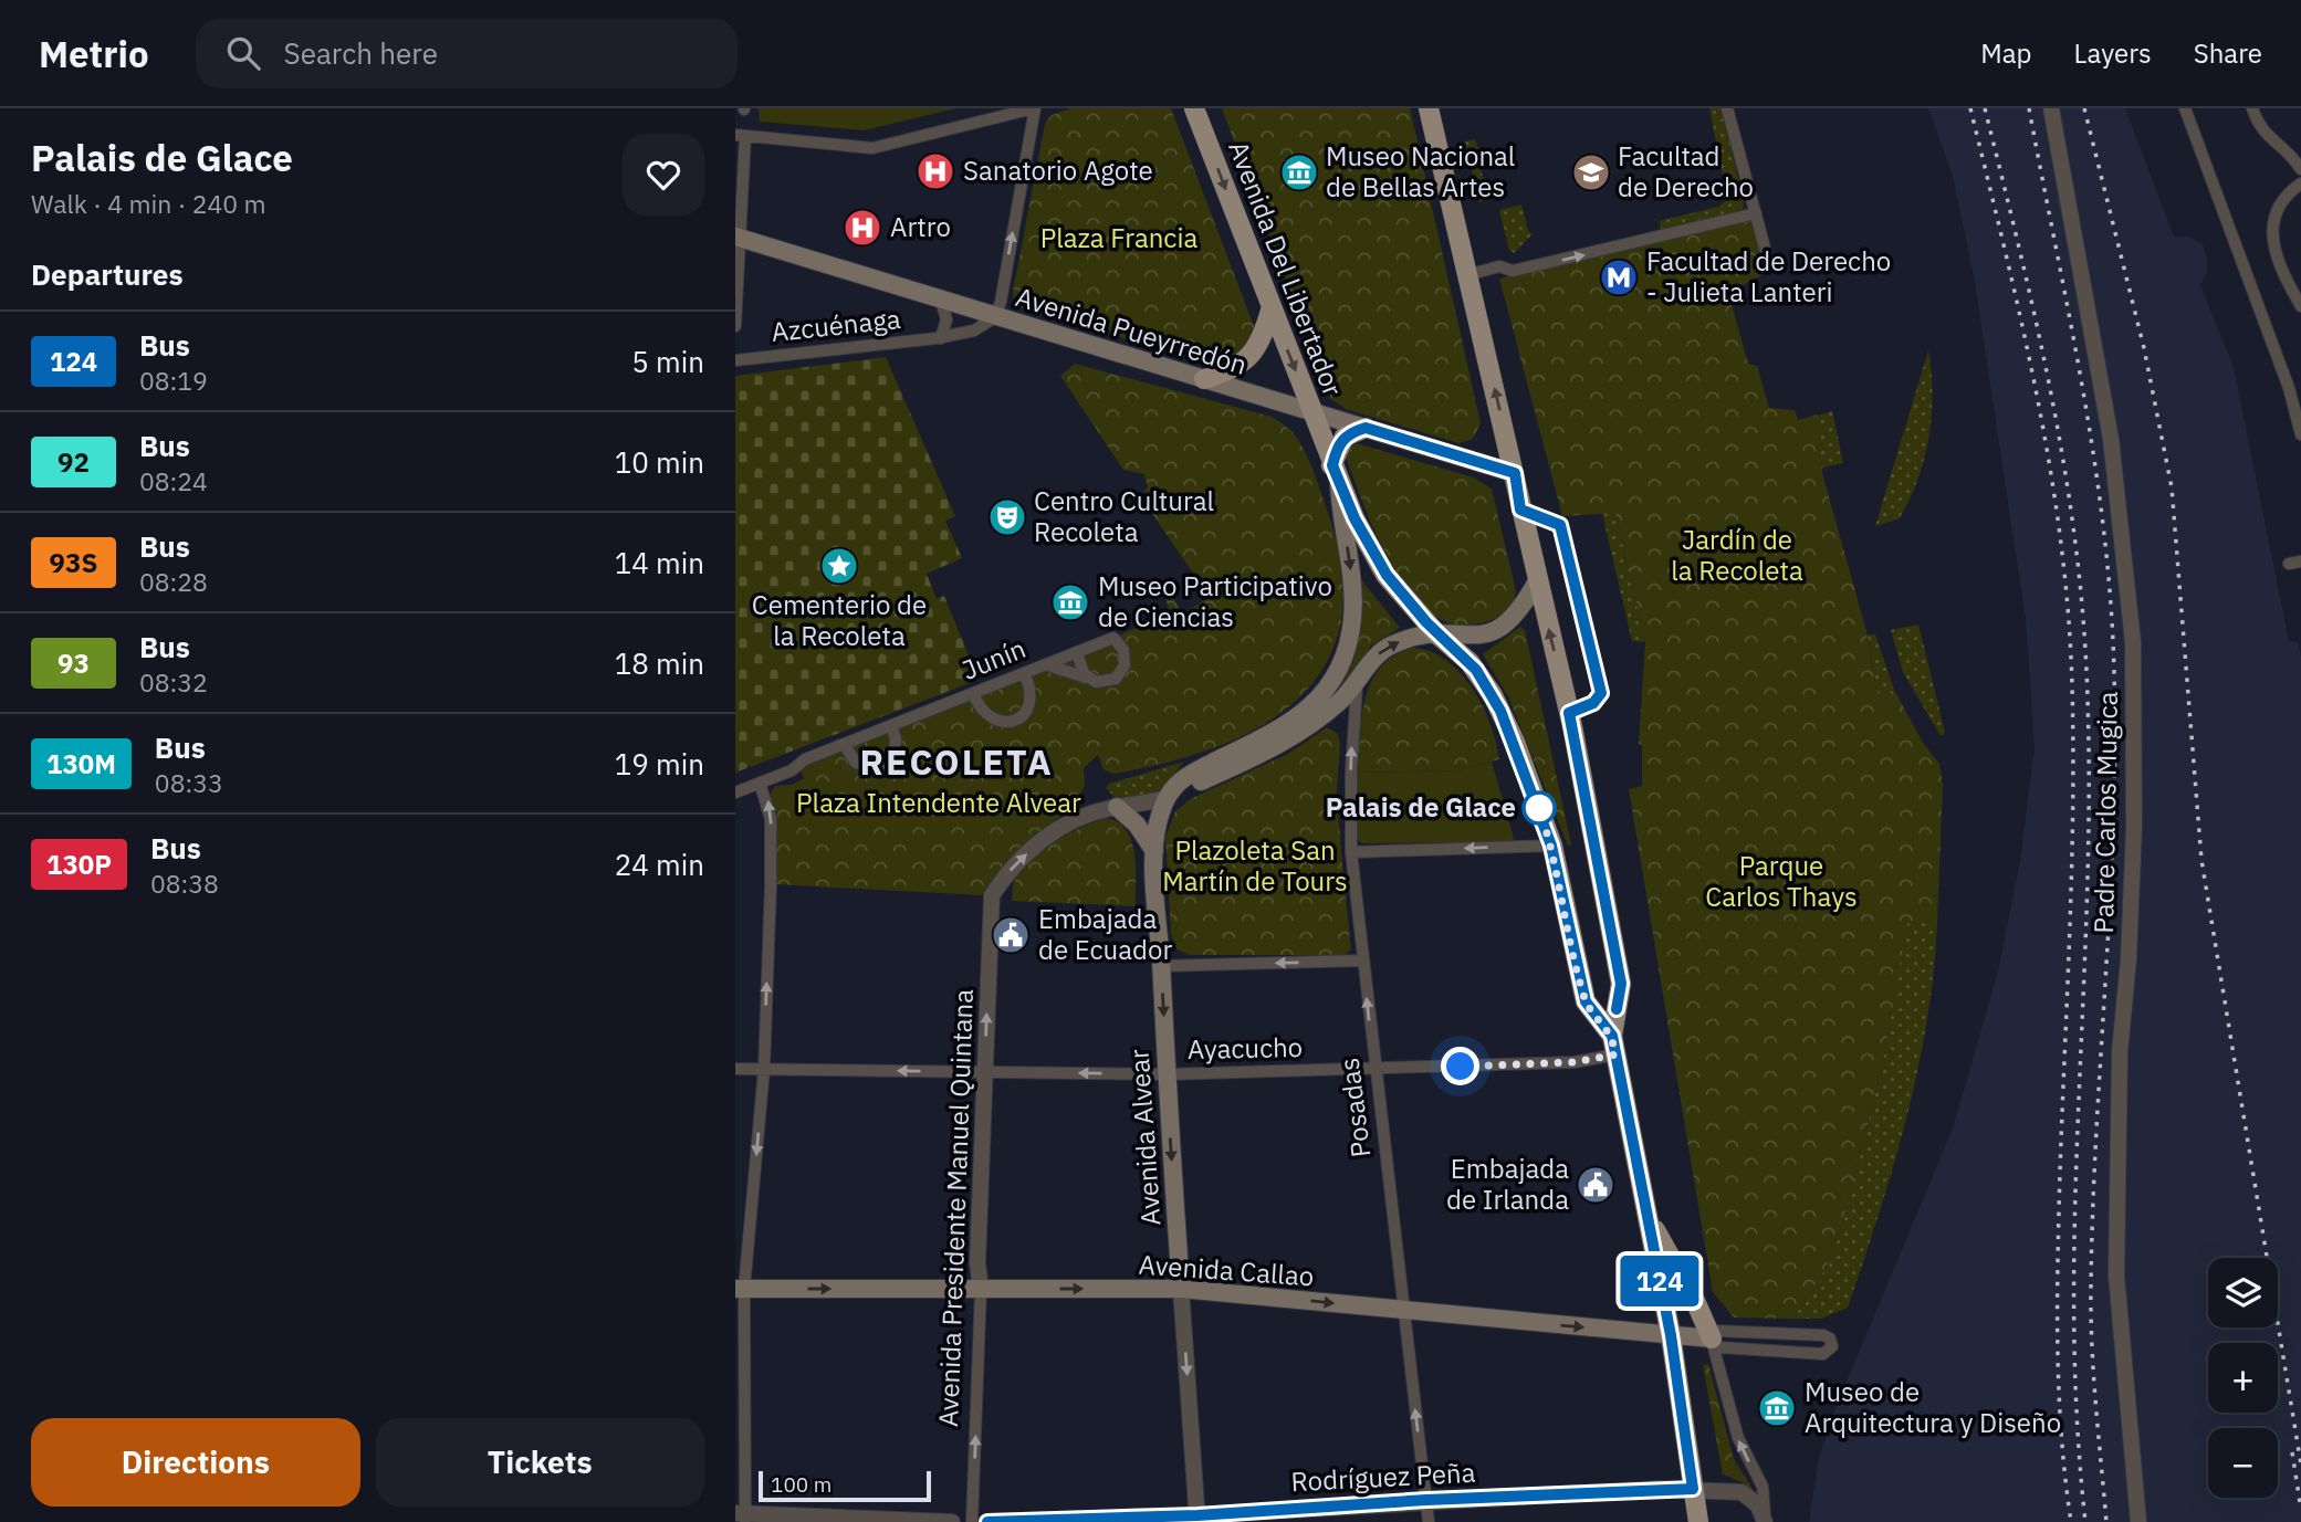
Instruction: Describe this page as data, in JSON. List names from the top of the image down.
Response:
{
  "streets": {
    "main road": [
      "Avenida Del Libertador",
      "Avenida Pueyrredón",
      "Avenida Alvear",
      "Avenida Callao"
    ],
    "street": [
      "Azcuénaga",
      "Junín",
      "Padre Carlos Mugica",
      "Ayacucho",
      "Posadas",
      "Avenida Presidente Manuel Quintana",
      "Rodríguez Peña"
    ]
  },
  "crossings": [
    ["Avenida Del Libertador", "Avenida Pueyrredón"],
    ["Avenida Del Libertador", "Ayacucho"],
    ["Avenida Del Libertador", "Avenida Alvear"],
    ["Avenida Del Libertador", "Avenida Callao"],
    ["Avenida Del Libertador", "Rodríguez Peña"],
    ["Azcuénaga", "Avenida Pueyrredón"],
    ["Ayacucho", "Posadas"],
    ["Ayacucho", "Avenida Alvear"],
    ["Ayacucho", "Avenida Presidente Manuel Quintana"],
    ["Posadas", "Avenida Callao"],
    ["Posadas", "Rodríguez Peña"],
    ["Avenida Alvear", "Avenida Callao"],
    ["Avenida Alvear", "Rodríguez Peña"],
    ["Avenida Presidente Manuel Quintana", "Avenida Callao"]
  ],
  "one_way": [
    "Ayacucho",
    "Posadas",
    "Avenida Alvear",
    "Avenida Presidente Manuel Quintana",
    "Avenida Callao"
  ],
  "districts": ["RECOLETA"],
  "parks": [
    "Plaza Francia",
    "Jardín de la Recoleta",
    "Plaza Intendente Alvear",
    "Plazoleta San Martín de Tours",
    "Parque Carlos Thays"
  ],
  "places": {
    "hospital": ["Sanatorio Agote", "Artro"],
    "museum": ["Museo Nacional de Bellas Artes", "Museo Participativo de Ciencias", "Museo de Arquitectura y Diseño"],
    "school or university": ["Facultad de Derecho"],
    "metro station": ["Facultad de Derecho - Julieta Lanteri"],
    "theatre": ["Centro Cultural Recoleta"],
    "place": ["Cementerio de la Recoleta"],
    "other": ["Palais de Glace"],
    "public building": ["Embajada de Ecuador", "Embajada de Irlanda"]
  },
  "lines": ["bus line 124"],
  "scale_bar": "100 m",
  "page": {
    "header": "Metrio",
    "search": "Search here",
    "nav": ["Map", "Layers", "Share"],
    "heading": [
      ["Palais de Glace", "Walk · 4 min · 240 m"],
      "Departures"
    ],
    "on_map": "124",
    "list": [
      {
        "mark": "124",
        "name": "Bus",
        "note": "08:19",
        "value": "5 min"
      },
      {
        "mark": "92",
        "name": "Bus",
        "note": "08:24",
        "value": "10 min"
      },
      {
        "mark": "93S",
        "name": "Bus",
        "note": "08:28",
        "value": "14 min"
      },
      {
        "mark": "93",
        "name": "Bus",
        "note": "08:32",
        "value": "18 min"
      },
      {
        "mark": "130M",
        "name": "Bus",
        "note": "08:33",
        "value": "19 min"
      },
      {
        "mark": "130P",
        "name": "Bus",
        "note": "08:38",
        "value": "24 min"
      }
    ],
    "map_buttons": ["+", "−"],
    "buttons": ["Directions", "Tickets"],
    "scale": "100 m"
  }
}
